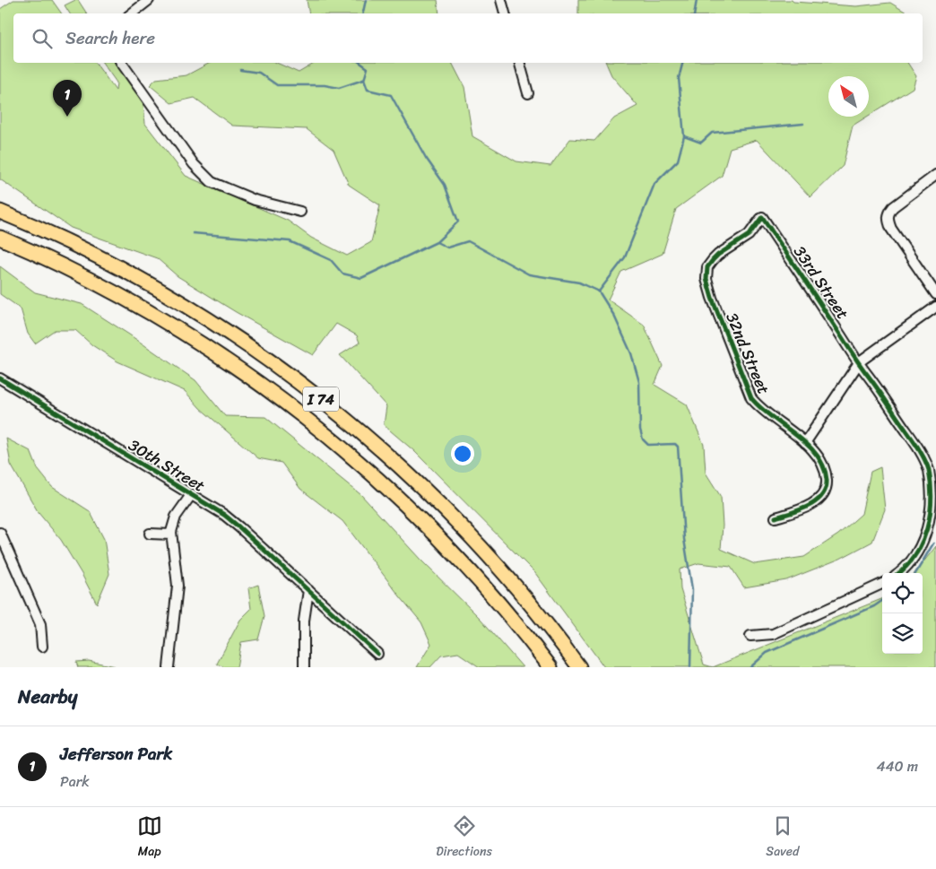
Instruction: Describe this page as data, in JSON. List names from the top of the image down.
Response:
{
  "streets": {
    "highway": ["I 74"],
    "street": ["33rd Street", "32nd Street", "30th Street"]
  },
  "crossings": [
    ["33rd Street", "32nd Street"]
  ],
  "north": "top left",
  "page": {
    "search": "Search here",
    "pins": "1",
    "heading": "Nearby",
    "list": [
      {
        "mark": "1",
        "name": "Jefferson Park",
        "note": "Park",
        "value": "440 m"
      }
    ],
    "nav": ["Map", "Directions", "Saved"]
  }
}
